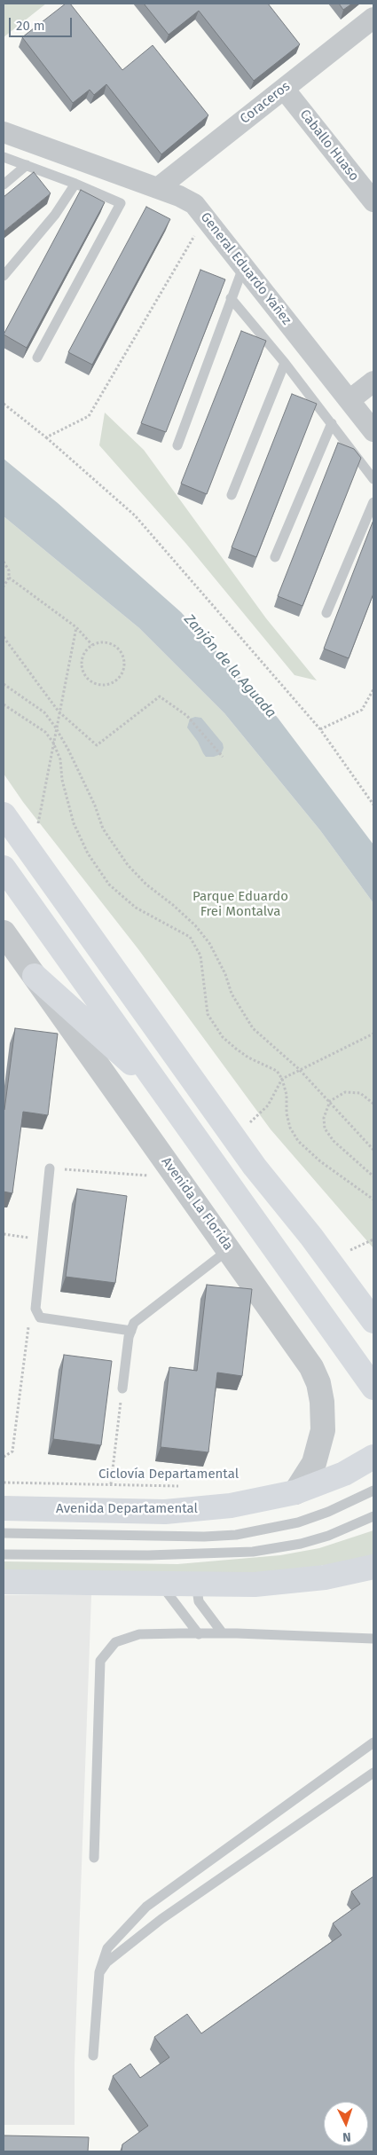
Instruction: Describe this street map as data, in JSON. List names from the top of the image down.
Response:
{
  "streets": {
    "main road": ["Avenida Departamental"],
    "street": [
      "Coraceros",
      "Caballo Huaso",
      "General Eduardo Yañez",
      "Avenida La Florida"
    ],
    "path": ["Ciclovía Departamental"]
  },
  "crossings": [
    ["Coraceros", "Caballo Huaso"],
    ["Coraceros", "General Eduardo Yañez"],
    ["Avenida La Florida", "Avenida Departamental"]
  ],
  "water": ["Zanjón de la Aguada"],
  "parks": ["Parque Eduardo Frei Montalva"],
  "scale_bar": "20 m",
  "north": "bottom"
}
